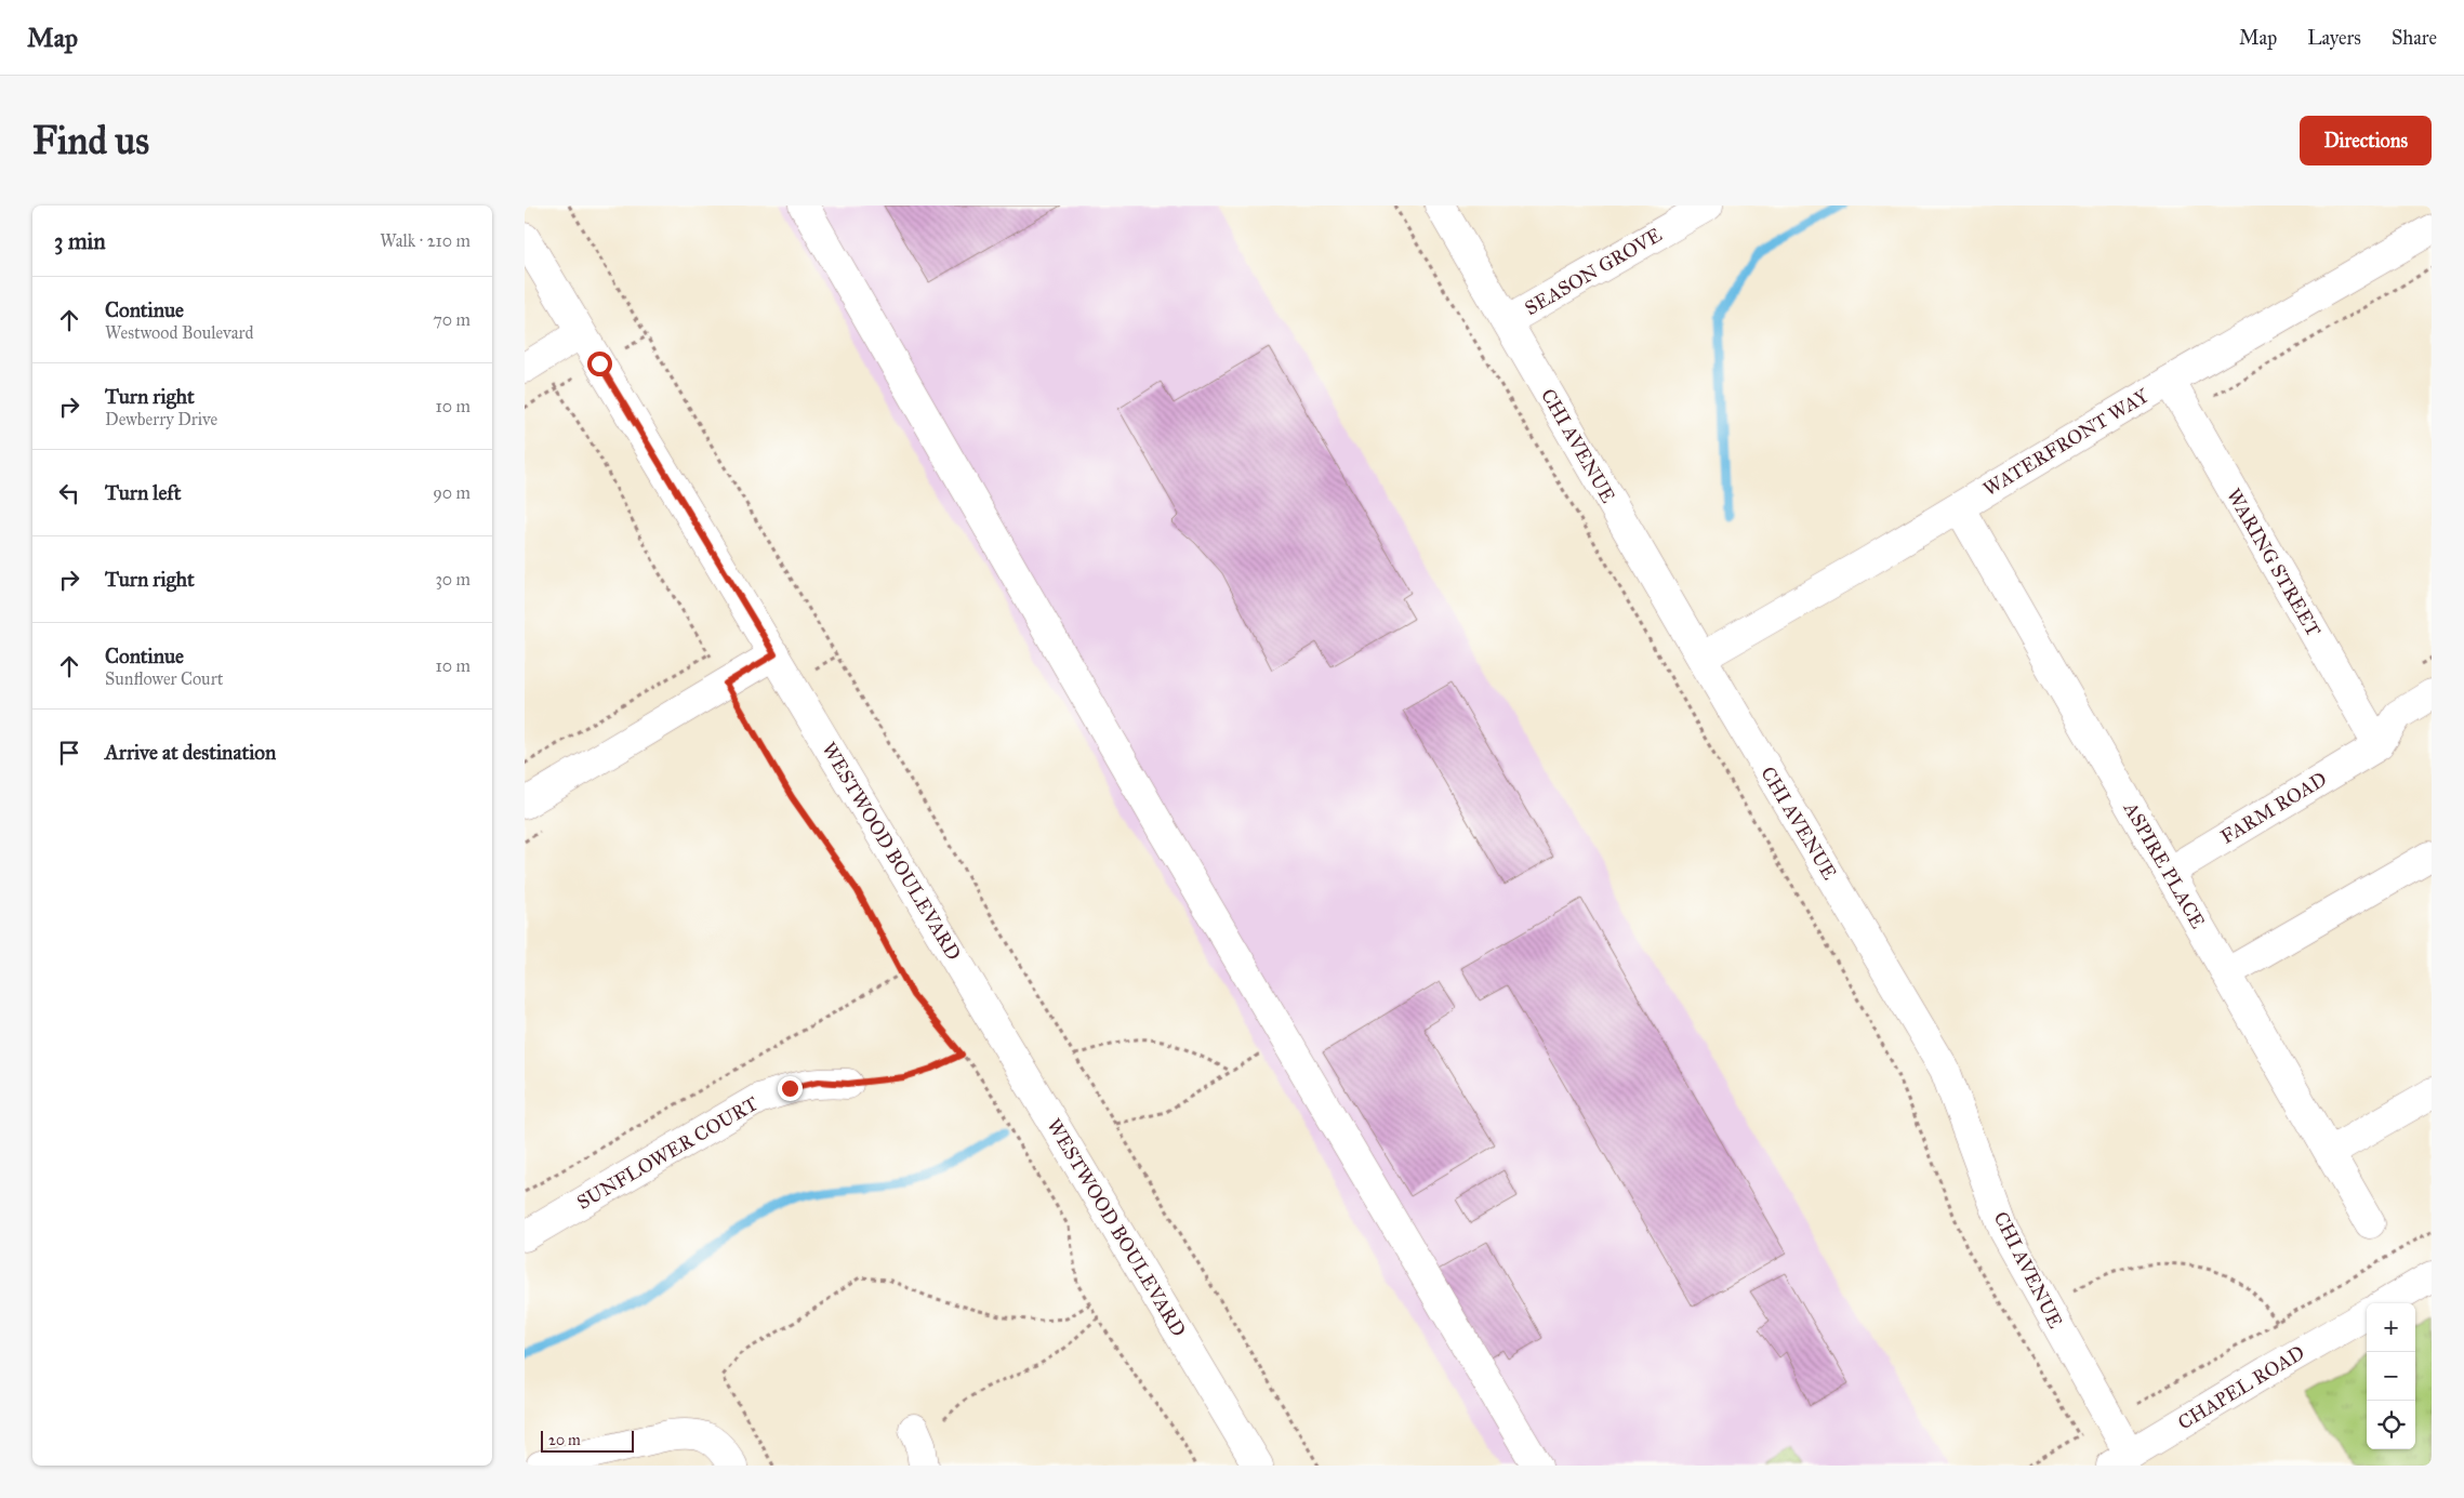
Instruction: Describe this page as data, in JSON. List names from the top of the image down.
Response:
{
  "streets": {
    "street": [
      "SEASON GROVE",
      "WATERFRONT WAY",
      "CHI AVENUE",
      "WARING STREET",
      "FARM ROAD",
      "WESTWOOD BOULEVARD",
      "ASPIRE PLACE",
      "SUNFLOWER COURT",
      "CHAPEL ROAD"
    ]
  },
  "crossings": [
    ["SEASON GROVE", "CHI AVENUE"],
    ["WATERFRONT WAY", "CHI AVENUE"],
    ["WATERFRONT WAY", "WARING STREET"],
    ["WATERFRONT WAY", "ASPIRE PLACE"],
    ["CHI AVENUE", "CHAPEL ROAD"],
    ["WARING STREET", "FARM ROAD"],
    ["FARM ROAD", "ASPIRE PLACE"]
  ],
  "scale_bar": "20 m",
  "page": {
    "header": "Map",
    "nav": ["Map", "Layers", "Share"],
    "buttons": "Directions",
    "title": "Find us",
    "heading": ["3 min", "Walk · 210 m"],
    "list": [
      ["Continue", "Westwood Boulevard", "70 m"],
      ["Turn right", "Dewberry Drive", "10 m"],
      ["Turn left", "90 m"],
      ["Turn right", "30 m"],
      ["Continue", "Sunflower Court", "10 m"],
      "Arrive at destination"
    ],
    "map_buttons": ["+", "−"],
    "scale": "20 m"
  }
}
